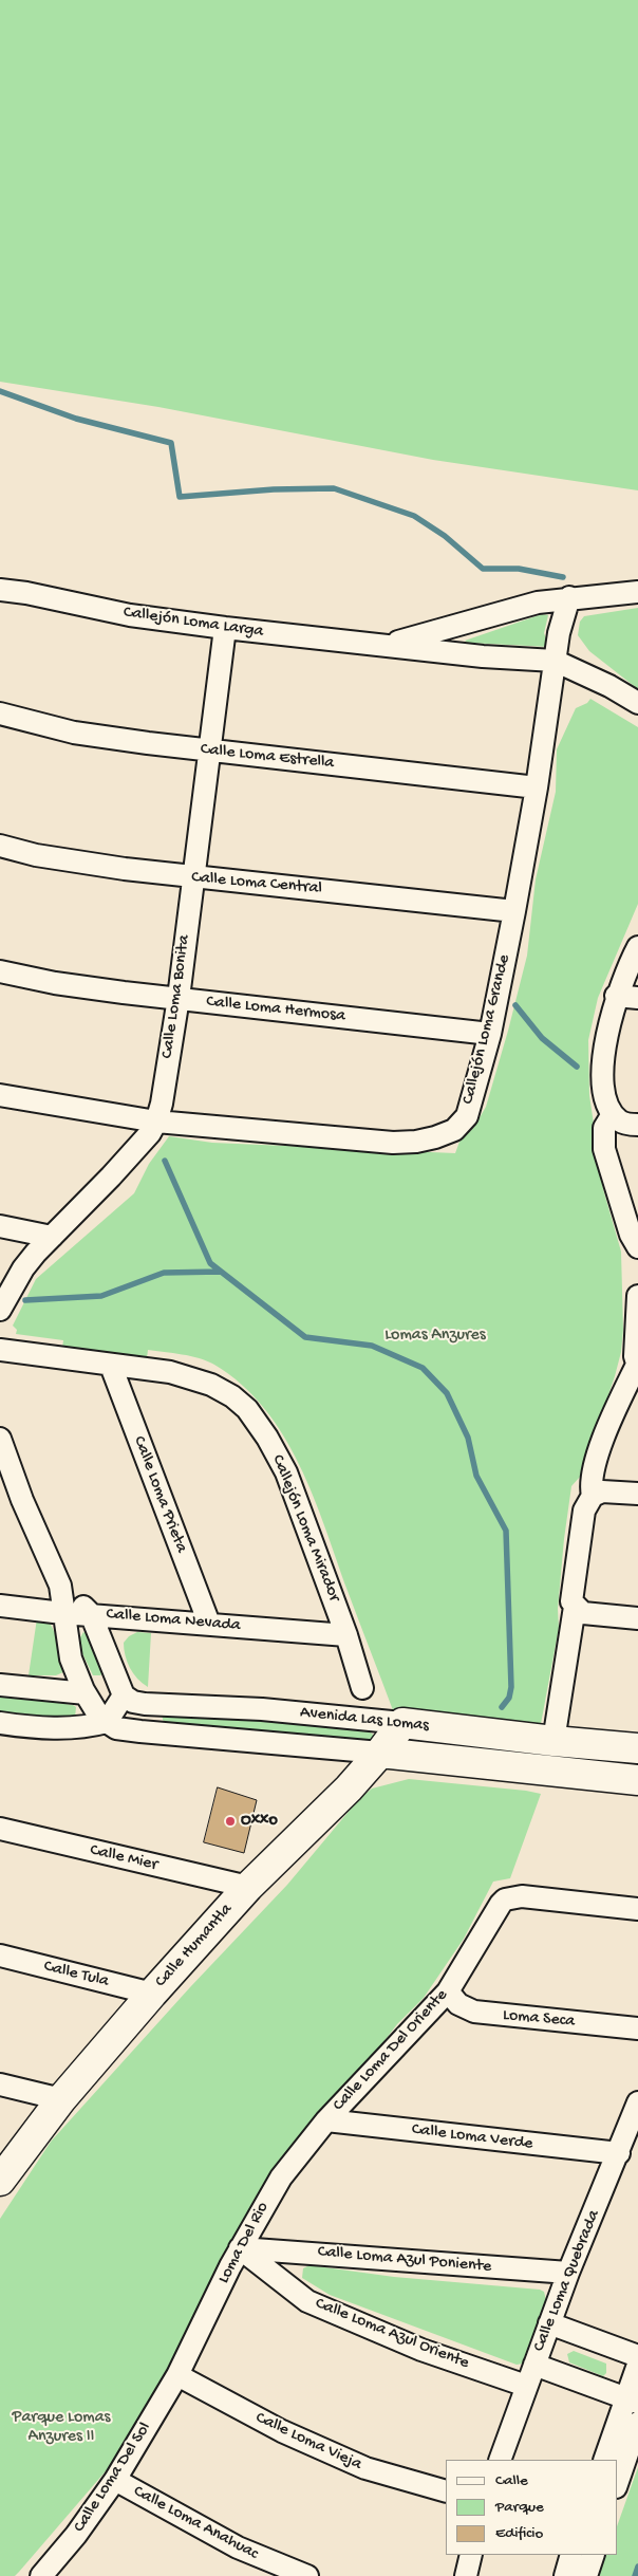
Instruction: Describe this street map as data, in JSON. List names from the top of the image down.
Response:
{
  "streets": {
    "street": [
      "Callejón Loma Larga",
      "Calle Loma Estrella",
      "Calle Loma Central",
      "Calle Loma Bonita",
      "Calle Loma Hermosa",
      "Callejón Loma Grande",
      "Calle Loma Prieta",
      "Callejón Loma Mirador",
      "Calle Loma Nevada",
      "Avenida Las Lomas",
      "Calle Mier",
      "Calle Humantla",
      "Calle Tula",
      "Loma Seca",
      "Calle Loma Del Oriente",
      "Calle Loma Verde",
      "Loma Del Rio",
      "Calle Loma Azul Poniente",
      "Calle Loma Quebrada",
      "Calle Loma Azul Oriente",
      "Calle Loma Vieja",
      "Calle Loma Del Sol",
      "Calle Loma Anahuac"
    ]
  },
  "crossings": [
    ["Callejón Loma Larga", "Calle Loma Bonita"],
    ["Callejón Loma Larga", "Callejón Loma Grande"],
    ["Calle Loma Estrella", "Calle Loma Bonita"],
    ["Calle Loma Estrella", "Callejón Loma Grande"],
    ["Calle Loma Central", "Calle Loma Bonita"],
    ["Calle Loma Central", "Callejón Loma Grande"],
    ["Calle Loma Bonita", "Calle Loma Hermosa"],
    ["Calle Loma Bonita", "Callejón Loma Grande"],
    ["Calle Loma Hermosa", "Callejón Loma Grande"],
    ["Calle Loma Prieta", "Callejón Loma Mirador"],
    ["Calle Loma Prieta", "Calle Loma Nevada"],
    ["Callejón Loma Mirador", "Calle Loma Nevada"],
    ["Avenida Las Lomas", "Calle Humantla"],
    ["Calle Mier", "Calle Humantla"],
    ["Calle Humantla", "Calle Tula"],
    ["Loma Seca", "Calle Loma Del Oriente"],
    ["Calle Loma Del Oriente", "Calle Loma Verde"],
    ["Calle Loma Del Oriente", "Loma Del Rio"],
    ["Calle Loma Verde", "Loma Del Rio"],
    ["Calle Loma Verde", "Calle Loma Quebrada"],
    ["Loma Del Rio", "Calle Loma Azul Poniente"],
    ["Loma Del Rio", "Calle Loma Azul Oriente"],
    ["Loma Del Rio", "Calle Loma Vieja"],
    ["Loma Del Rio", "Calle Loma Del Sol"],
    ["Calle Loma Azul Poniente", "Calle Loma Quebrada"],
    ["Calle Loma Azul Poniente", "Calle Loma Azul Oriente"],
    ["Calle Loma Quebrada", "Calle Loma Azul Oriente"],
    ["Calle Loma Vieja", "Calle Loma Del Sol"],
    ["Calle Loma Del Sol", "Calle Loma Anahuac"]
  ],
  "parks": ["Lomas Anzures", "Parque Lomas Anzures II"],
  "places": ["Oxxo"],
  "legend": ["Calle", "Parque", "Edificio"]
}
